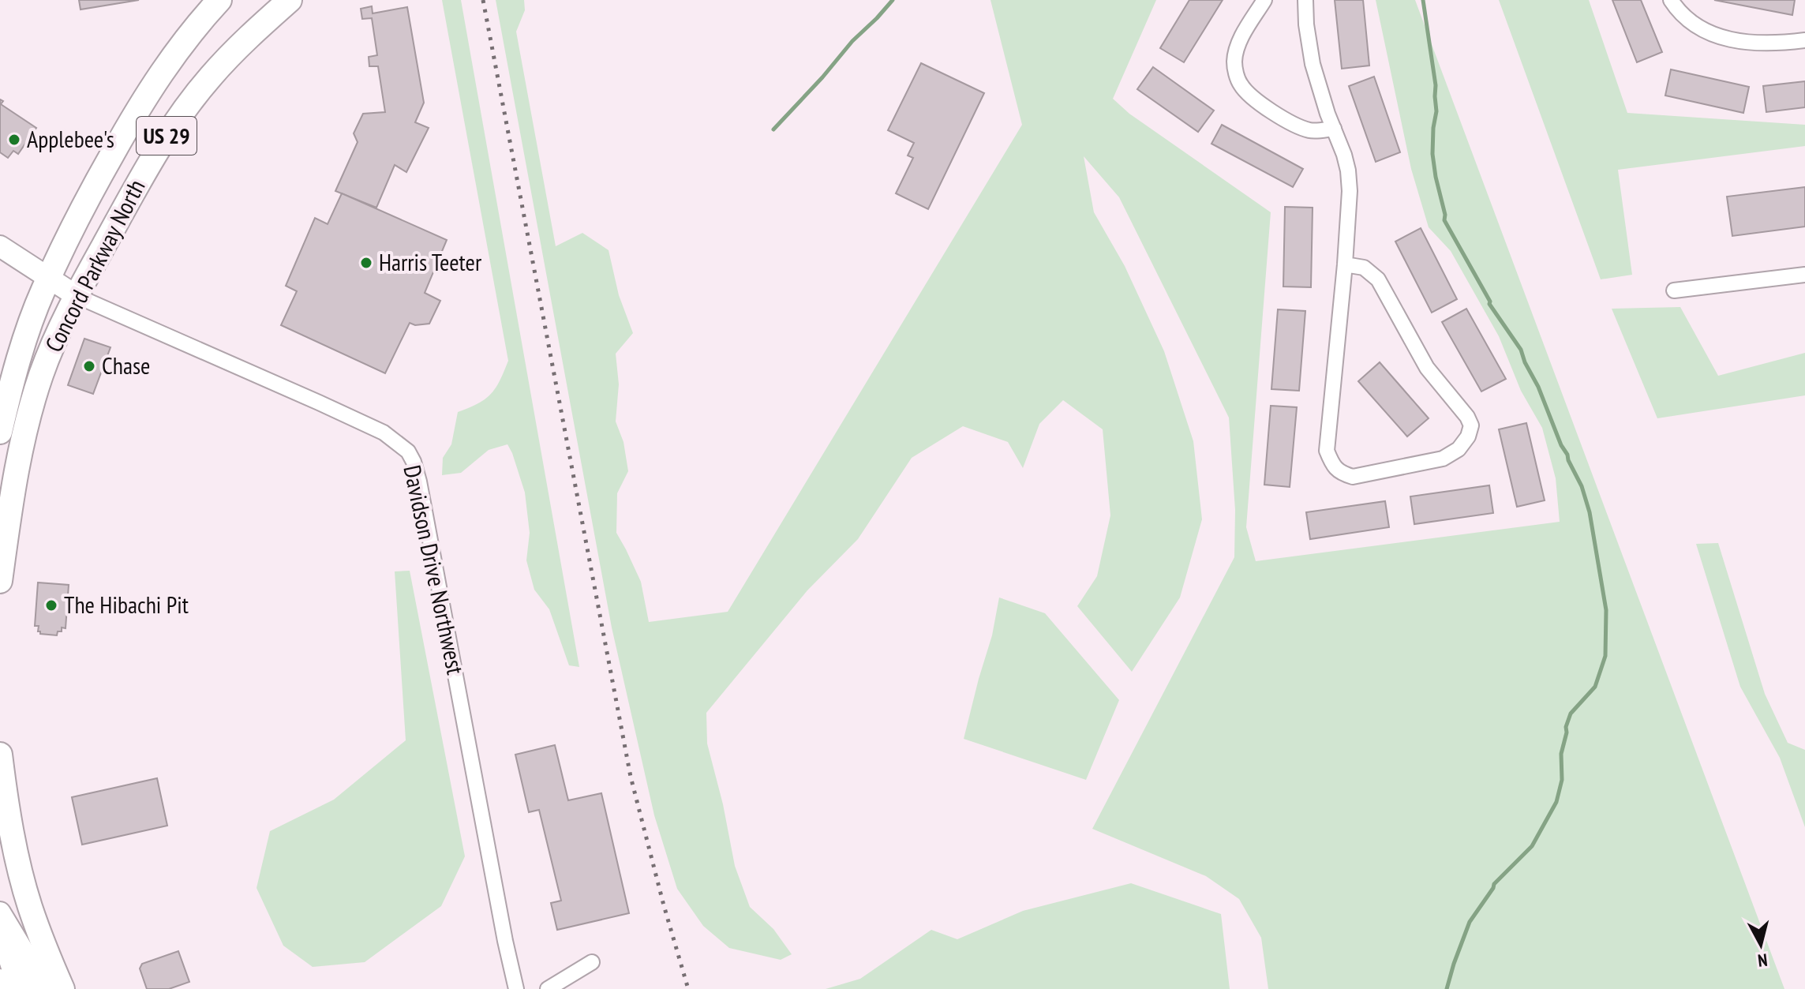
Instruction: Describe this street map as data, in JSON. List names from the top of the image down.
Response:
{
  "streets": {
    "highway": ["US 29", "Concord Parkway North"],
    "main road": ["Davidson Drive Northwest"]
  },
  "crossings": [
    ["Concord Parkway North", "Davidson Drive Northwest"]
  ],
  "places": [
    "Applebee's",
    "Harris Teeter",
    "Chase",
    "The Hibachi Pit"
  ],
  "north": "bottom"
}
